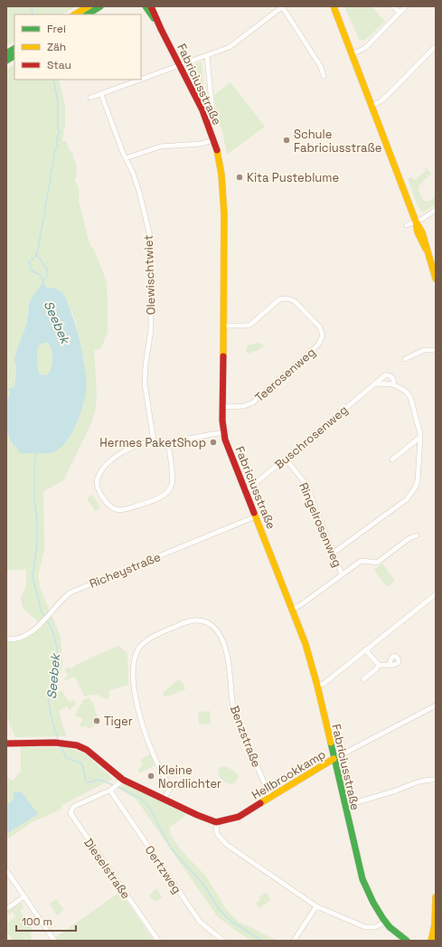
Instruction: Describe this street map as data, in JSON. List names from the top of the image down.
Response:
{
  "streets": {
    "street": [
      "Fabriciusstraße",
      "Olewischtwiet",
      "Teerosenweg",
      "Buschrosenweg",
      "Ringelrosenweg",
      "Richeystraße",
      "Benzstraße",
      "Hellbrookkamp",
      "Dieselstraße",
      "Oertzweg"
    ]
  },
  "crossings": [
    ["Fabriciusstraße", "Teerosenweg"],
    ["Fabriciusstraße", "Buschrosenweg"],
    ["Fabriciusstraße", "Richeystraße"],
    ["Fabriciusstraße", "Hellbrookkamp"],
    ["Buschrosenweg", "Ringelrosenweg"],
    ["Benzstraße", "Hellbrookkamp"],
    ["Dieselstraße", "Oertzweg"]
  ],
  "water": ["Seebek"],
  "places": [
    "Schule Fabriciusstraße",
    "Kita Pusteblume",
    "Hermes PaketShop",
    "Tiger",
    "Kleine Nordlichter"
  ],
  "legend": ["Frei", "Zäh", "Stau"],
  "scale_bar": "100 m"
}
